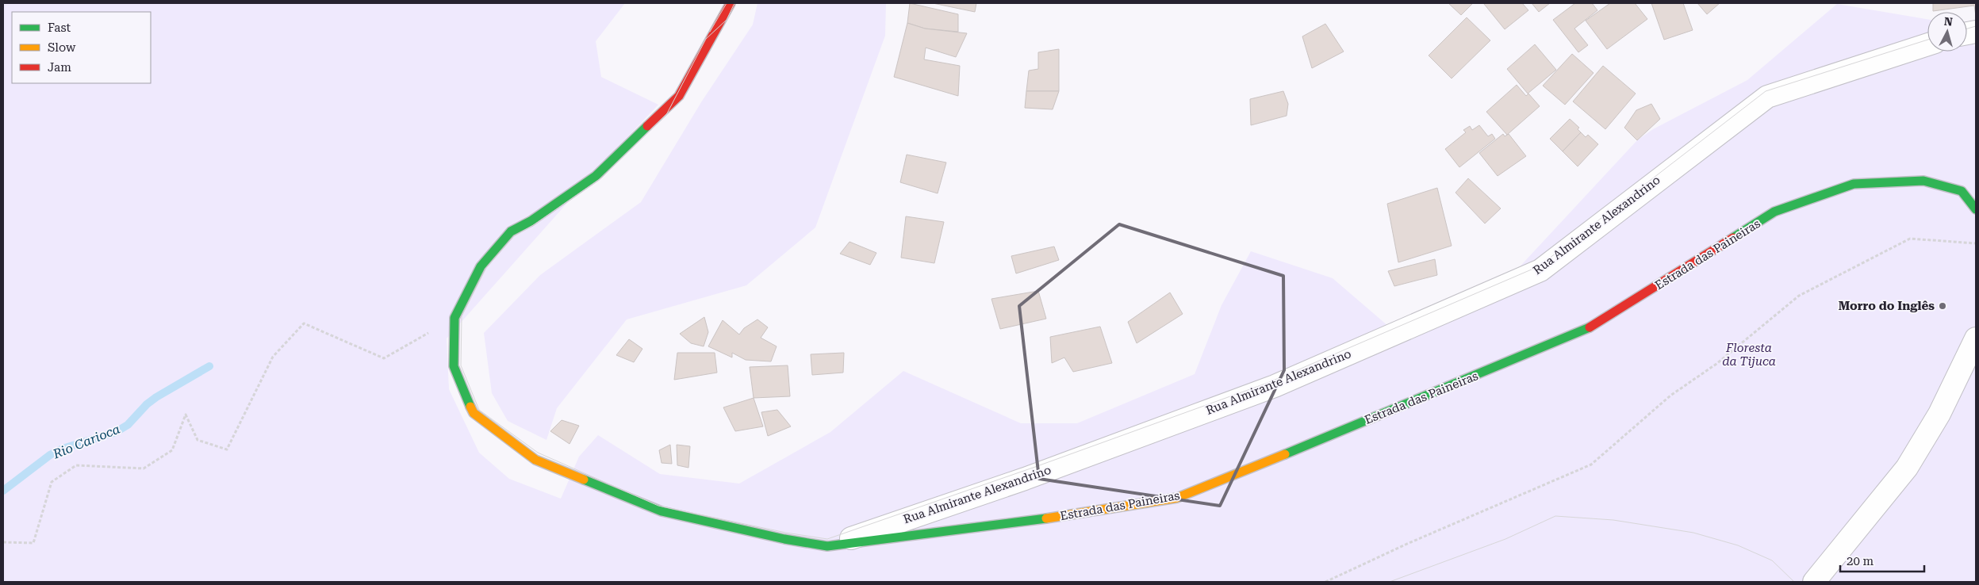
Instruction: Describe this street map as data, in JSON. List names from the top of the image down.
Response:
{
  "streets": {
    "street": ["Rua Almirante Alexandrino", "Estrada das Paineiras"]
  },
  "crossings": [
    ["Rua Almirante Alexandrino", "Estrada das Paineiras"]
  ],
  "water": ["Rio Carioca"],
  "parks": ["Floresta da Tijuca"],
  "places": ["Morro do Inglês"],
  "legend": ["Fast", "Slow", "Jam"],
  "scale_bar": "20 m",
  "north": "top"
}
